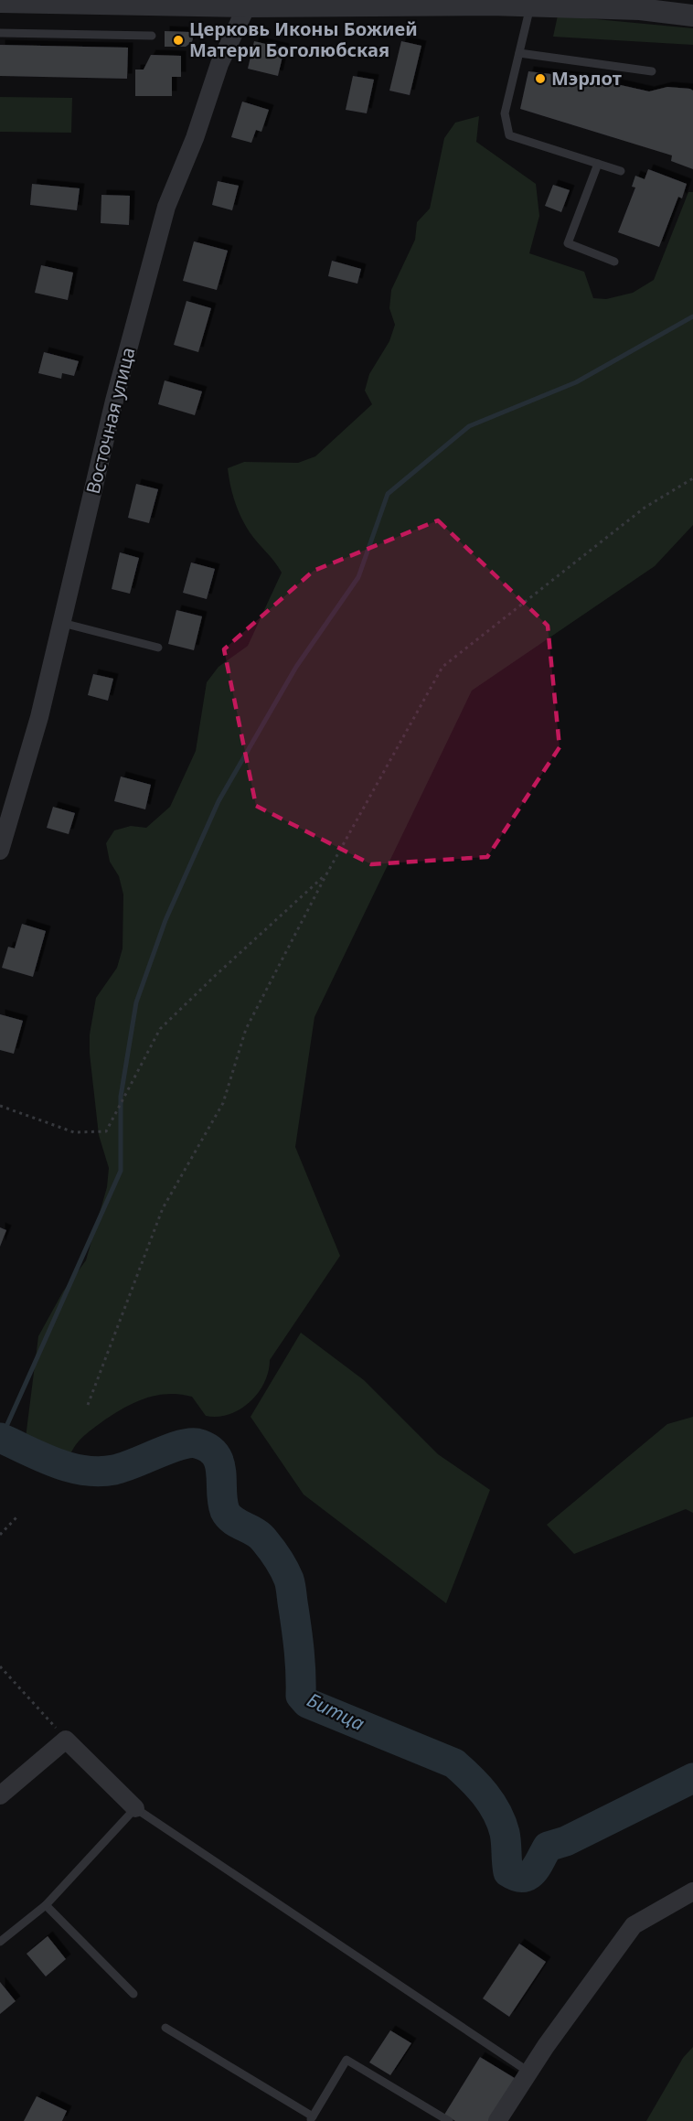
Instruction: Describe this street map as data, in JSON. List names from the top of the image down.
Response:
{
  "streets": {
    "street": ["Восточная улица"]
  },
  "water": ["Битца"],
  "places": ["Церковь Иконы Божией Матери Боголюбская", "Мэрлот"]
}
